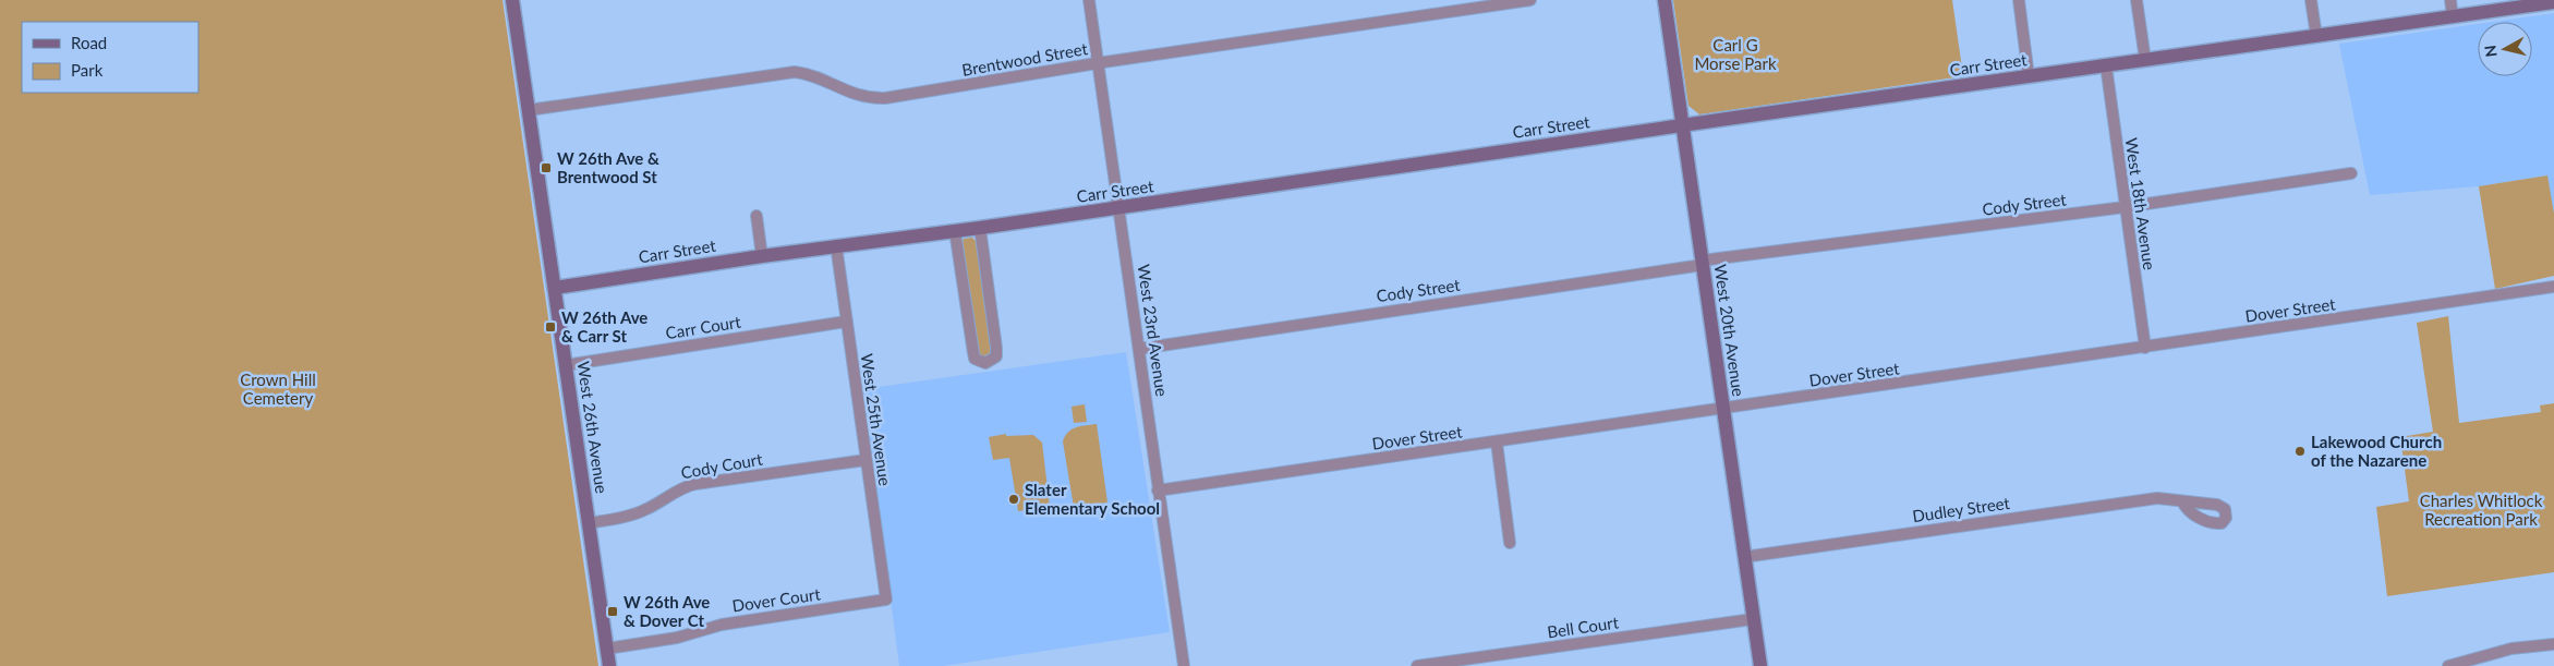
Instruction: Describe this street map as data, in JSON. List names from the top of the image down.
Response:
{
  "streets": {
    "street": [
      "Brentwood Street",
      "Carr Street",
      "Cody Street",
      "West 18th Avenue",
      "Dover Street",
      "Carr Court",
      "West 23rd Avenue",
      "West 20th Avenue",
      "West 25th Avenue",
      "West 26th Avenue",
      "Cody Court",
      "Dudley Street",
      "Dover Court",
      "Bell Court"
    ]
  },
  "crossings": [
    ["Brentwood Street", "West 23rd Avenue"],
    ["Brentwood Street", "West 26th Avenue"],
    ["Carr Street", "West 18th Avenue"],
    ["Carr Street", "West 23rd Avenue"],
    ["Carr Street", "West 20th Avenue"],
    ["Carr Street", "West 25th Avenue"],
    ["Carr Street", "West 26th Avenue"],
    ["Cody Street", "West 18th Avenue"],
    ["Cody Street", "West 23rd Avenue"],
    ["Cody Street", "West 20th Avenue"],
    ["West 18th Avenue", "Dover Street"],
    ["Dover Street", "West 23rd Avenue"],
    ["Dover Street", "West 20th Avenue"],
    ["Carr Court", "West 25th Avenue"],
    ["Carr Court", "West 26th Avenue"],
    ["West 20th Avenue", "Dudley Street"],
    ["West 20th Avenue", "Bell Court"],
    ["West 25th Avenue", "Cody Court"],
    ["West 25th Avenue", "Dover Court"],
    ["West 26th Avenue", "Cody Court"],
    ["West 26th Avenue", "Dover Court"]
  ],
  "parks": ["Carl G Morse Park", "Crown Hill Cemetery", "Charles Whitlock Recreation Park"],
  "places": {
    "transit": ["W 26th Ave & Brentwood St", "W 26th Ave & Carr St", "W 26th Ave & Dover Ct"],
    "other": ["Lakewood Church of the Nazarene", "Slater Elementary School"]
  },
  "legend": ["Road", "Park"],
  "north": "left"
}
